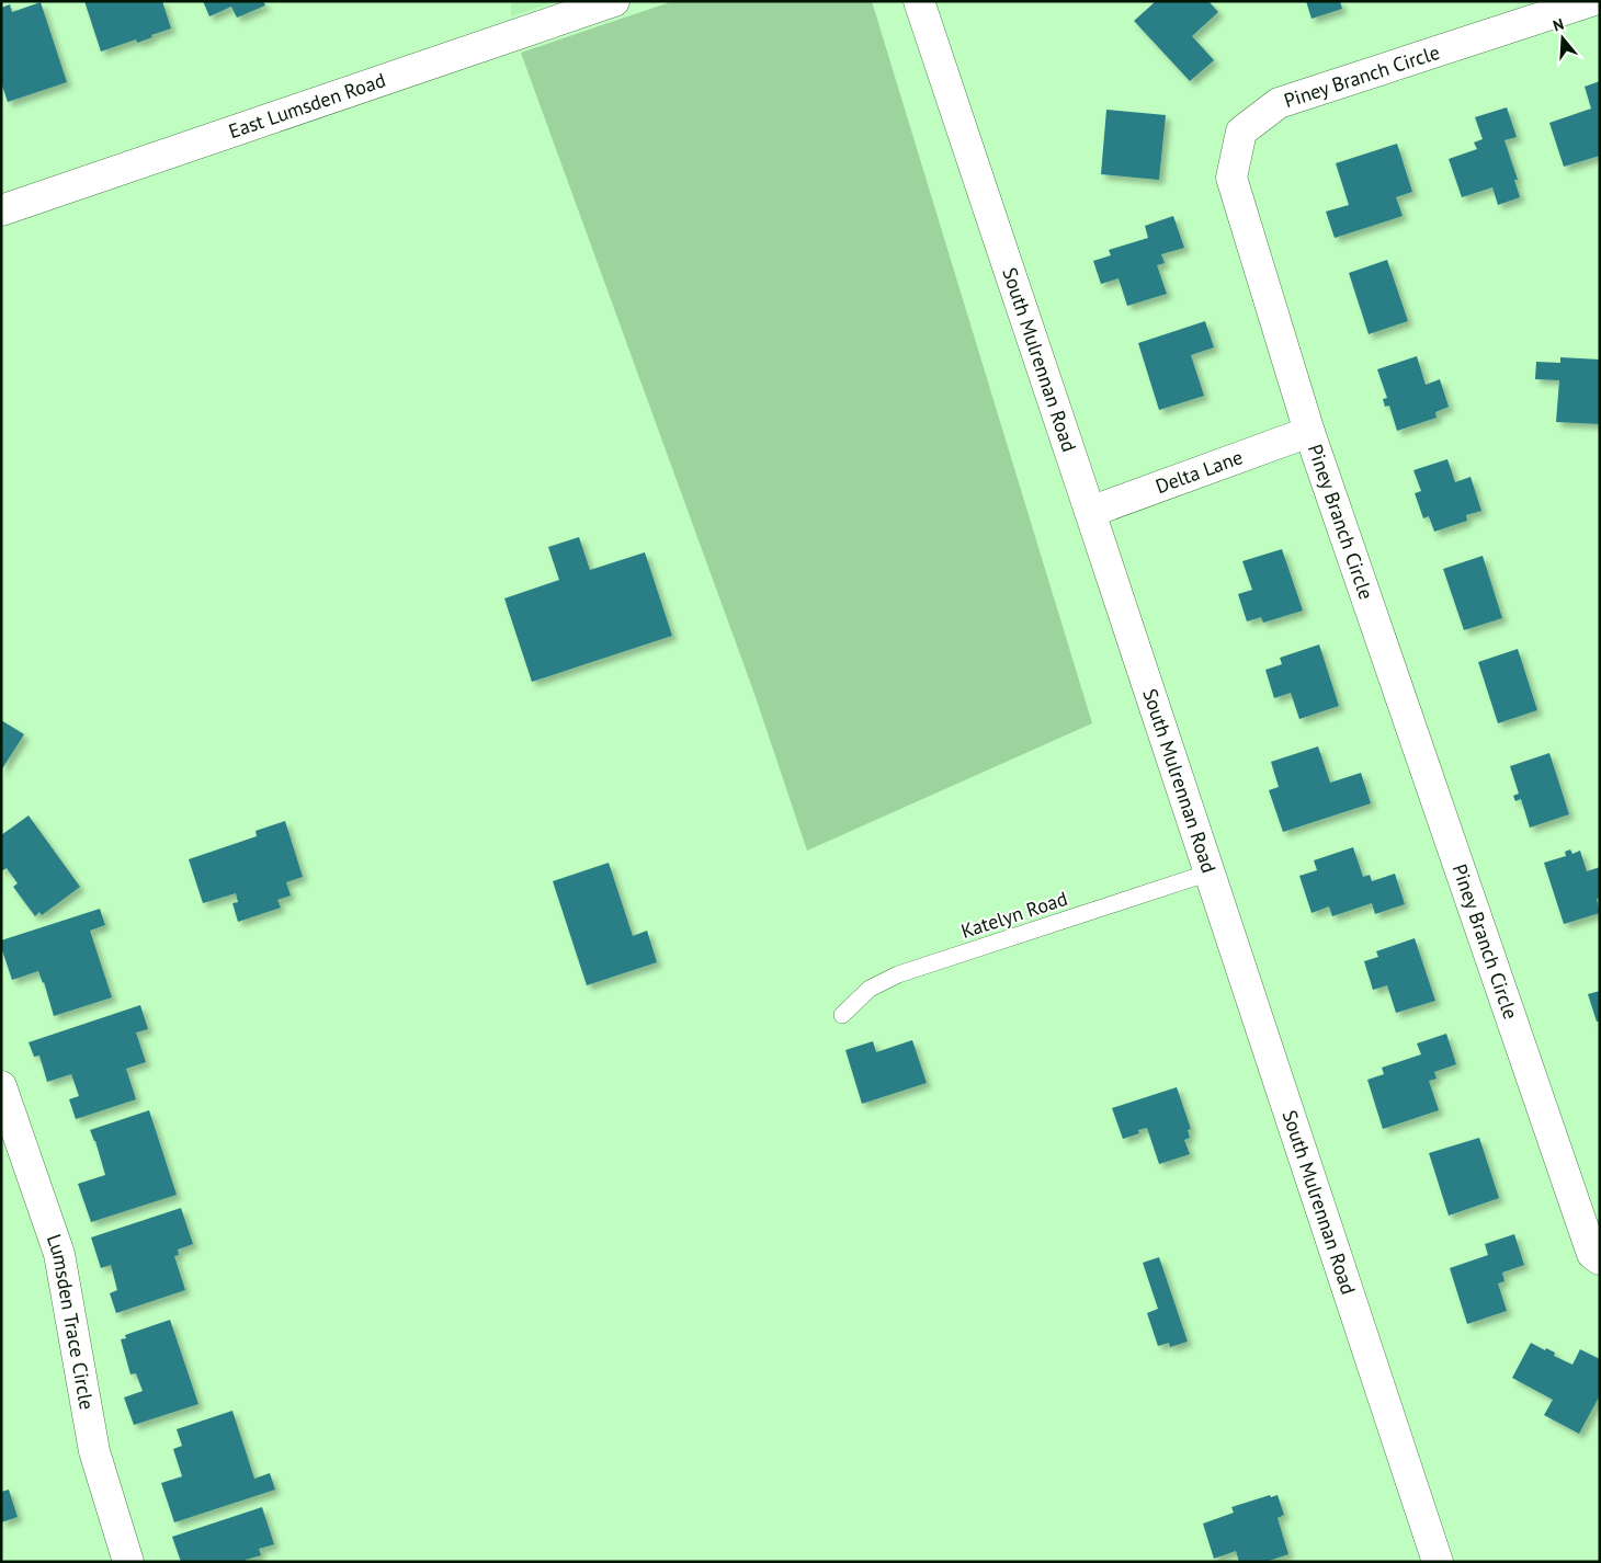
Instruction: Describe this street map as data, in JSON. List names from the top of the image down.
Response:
{
  "streets": {
    "street": [
      "Piney Branch Circle",
      "East Lumsden Road",
      "South Mulrennan Road",
      "Delta Lane",
      "Lumsden Trace Circle"
    ],
    "lane": ["Katelyn Road"]
  },
  "crossings": [
    ["Piney Branch Circle", "Delta Lane"],
    ["South Mulrennan Road", "Delta Lane"],
    ["South Mulrennan Road", "Katelyn Road"]
  ],
  "north": "top"
}
